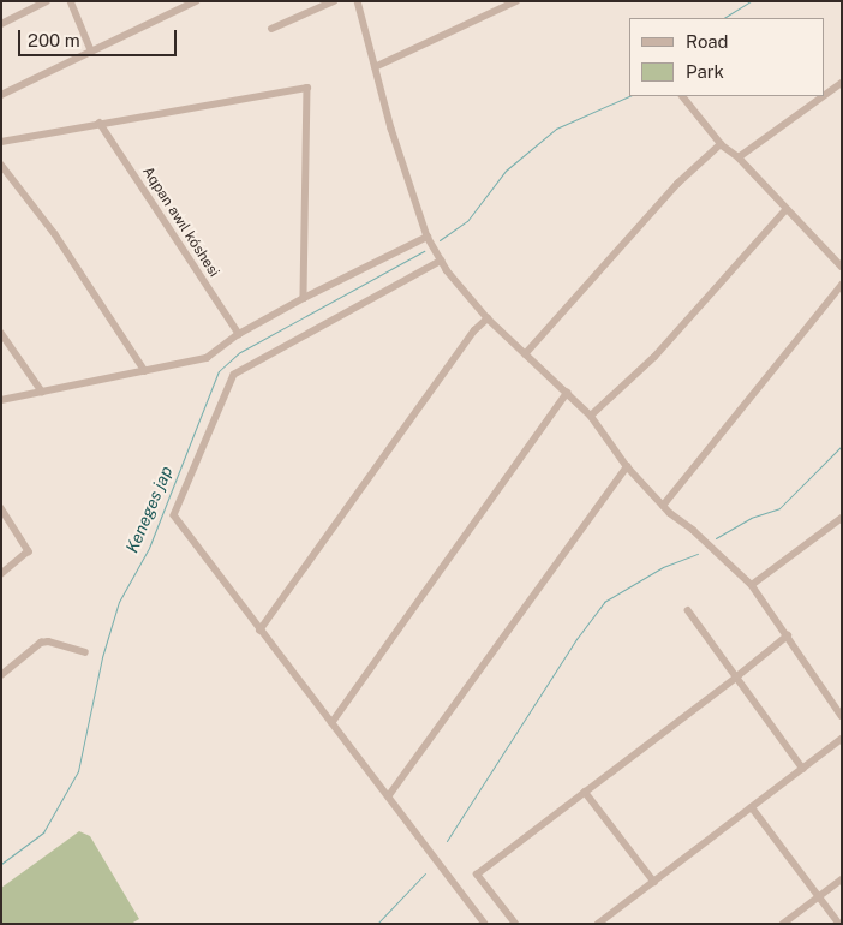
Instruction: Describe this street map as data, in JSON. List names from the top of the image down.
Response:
{
  "streets": {
    "street": ["Aqpan awıl kóshesi"]
  },
  "water": ["Keneges jap"],
  "legend": ["Road", "Park"],
  "scale_bar": "200 m"
}
